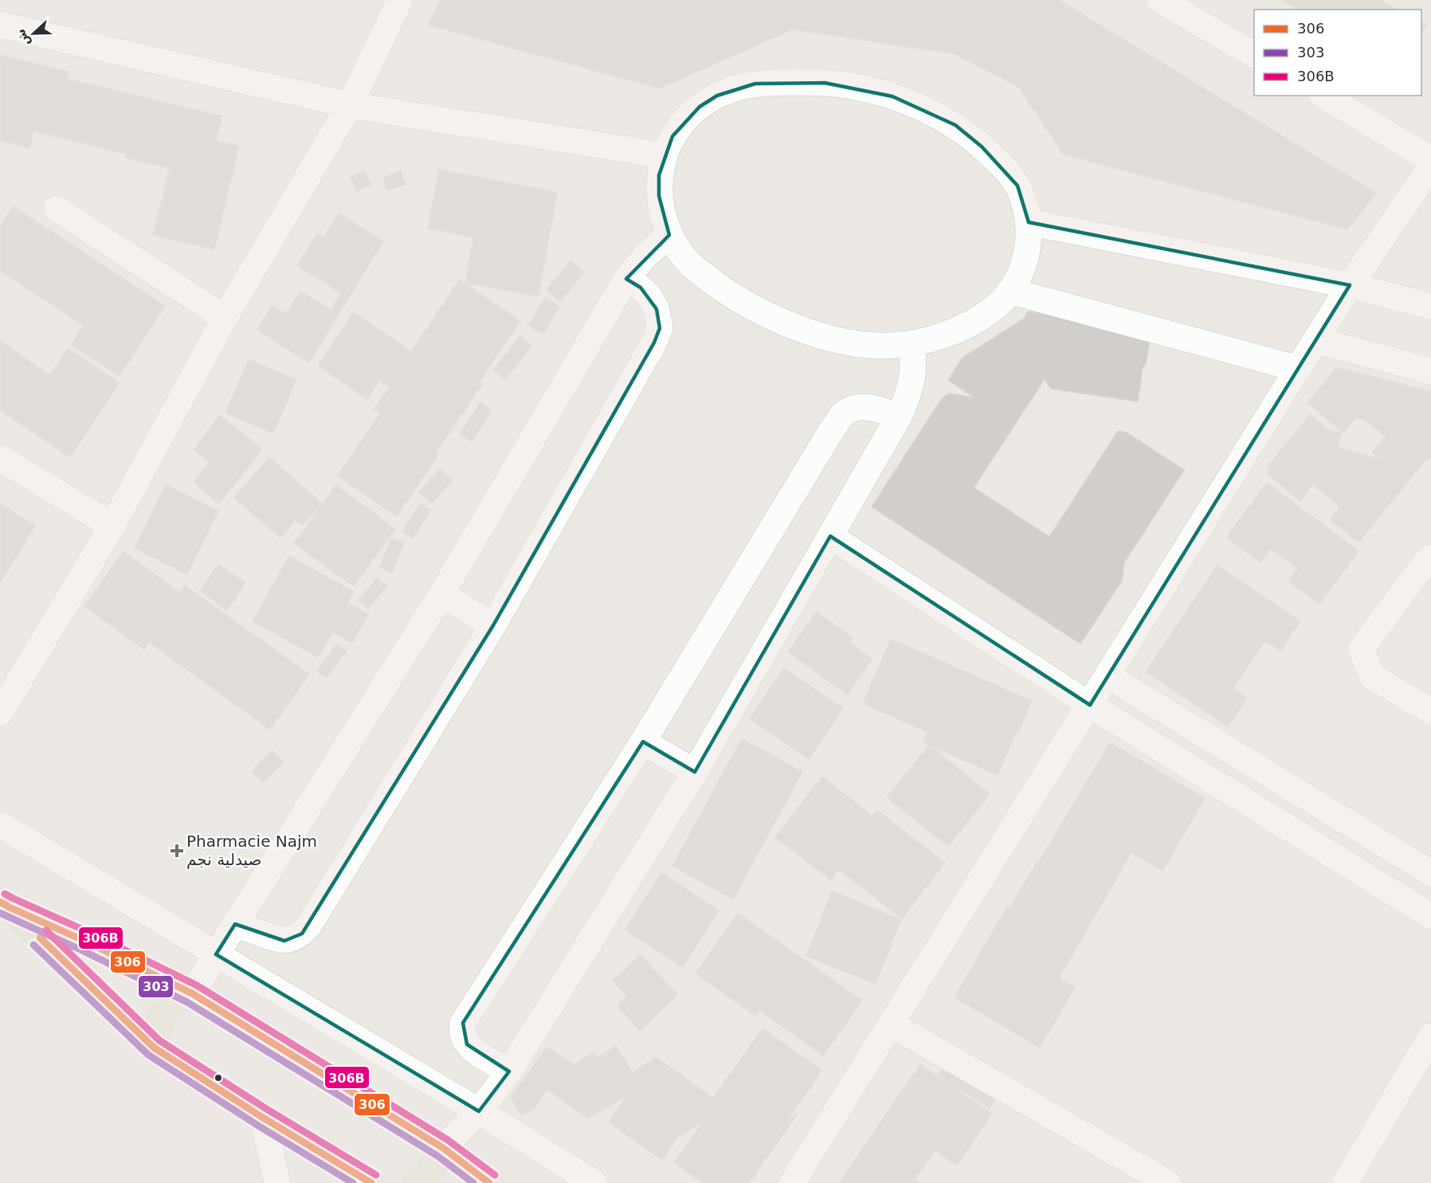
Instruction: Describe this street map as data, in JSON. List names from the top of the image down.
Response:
{
  "places": {
    "health": ["Pharmacie Najm صيدلية نجم"]
  },
  "lines": ["transit line 306B", "transit line 306", "transit line 303"],
  "legend": ["306", "303", "306B"],
  "north": "left"
}
